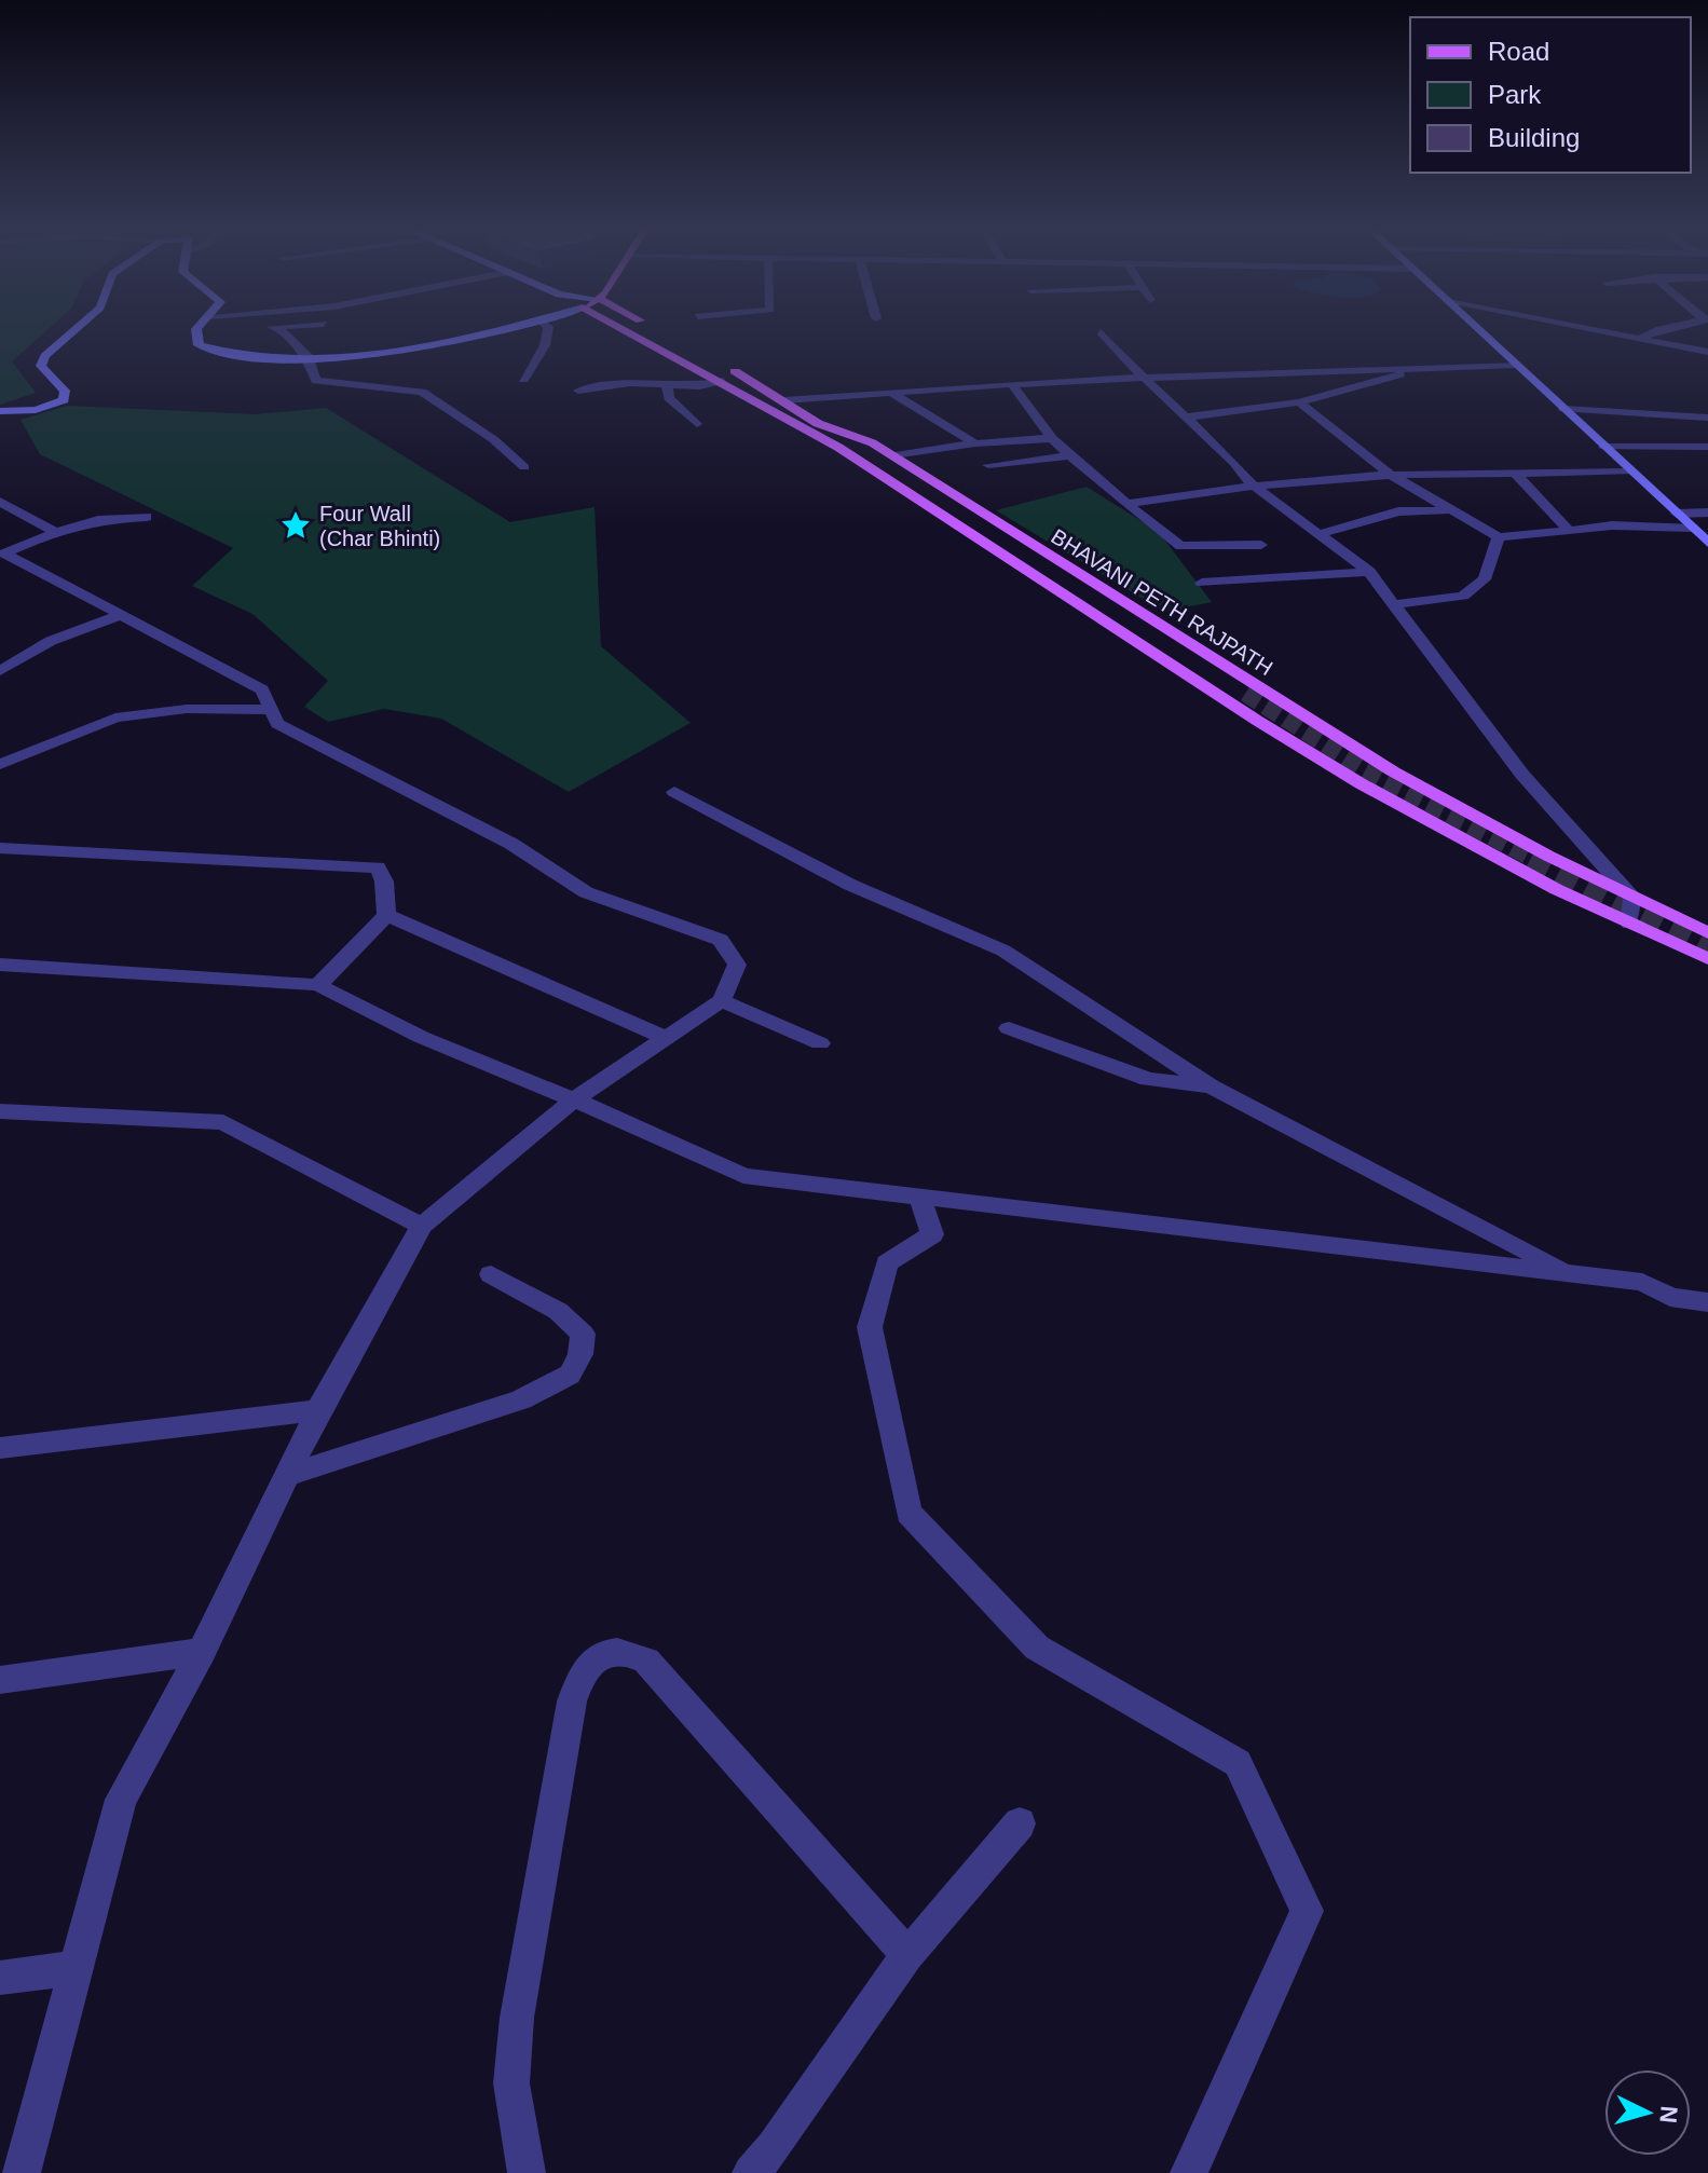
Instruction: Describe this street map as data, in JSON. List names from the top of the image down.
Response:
{
  "streets": {
    "main road": ["BHAVANI PETH RAJPATH"]
  },
  "places": {
    "place": ["Four Wall (Char Bhinti)"]
  },
  "legend": ["Road", "Park", "Building"],
  "north": "right"
}
